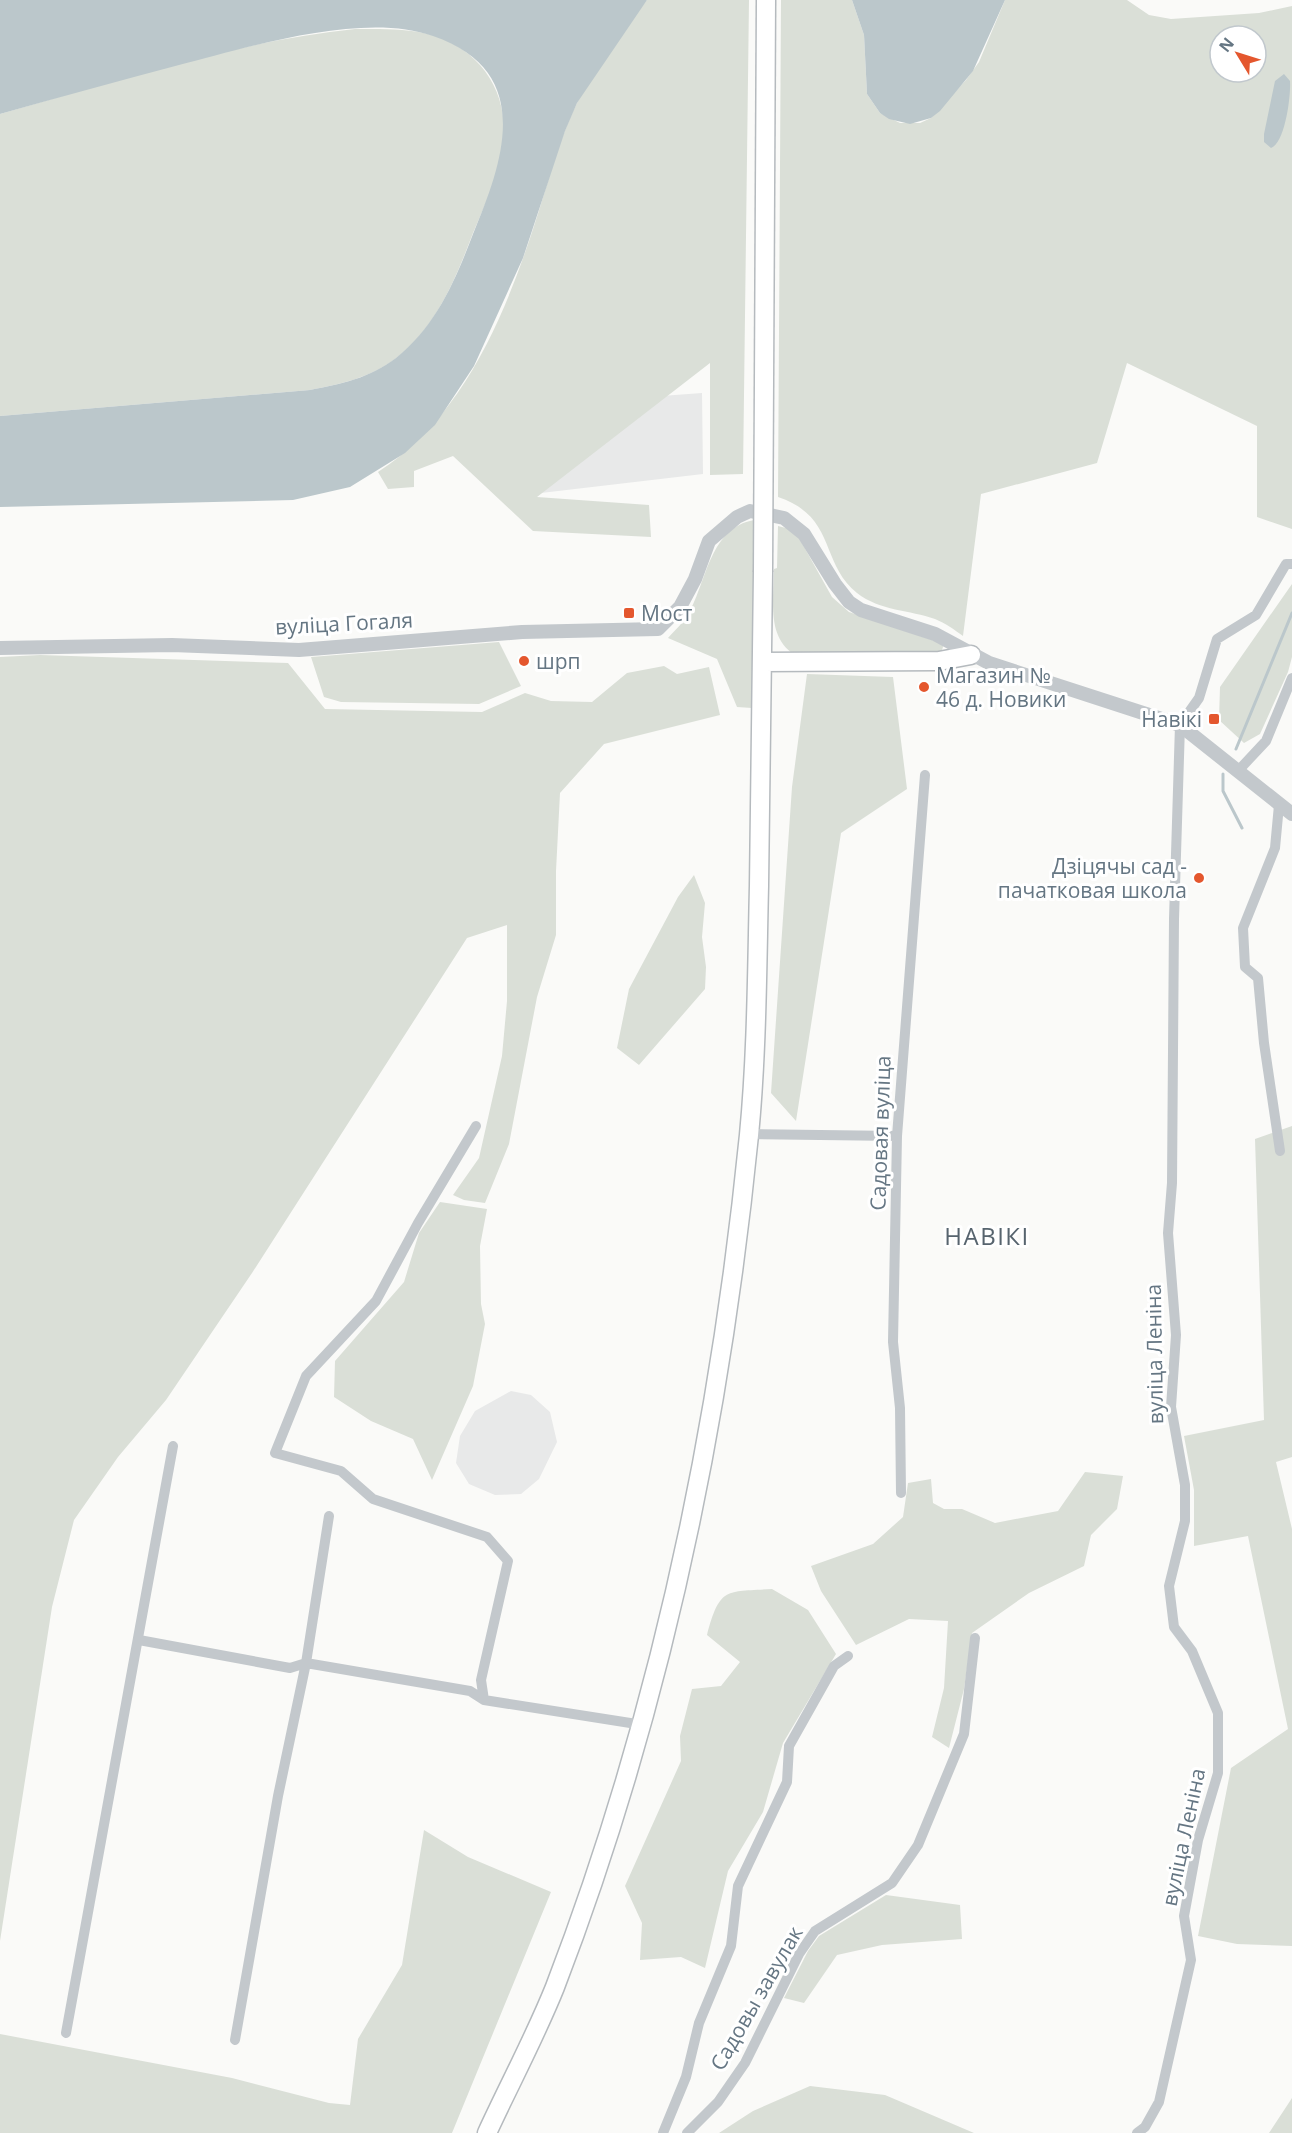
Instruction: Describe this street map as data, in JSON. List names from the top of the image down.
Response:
{
  "streets": {
    "street": [
      "вуліца Гогаля",
      "Садовая вуліца",
      "вуліца Леніна",
      "Садовы завулак"
    ]
  },
  "districts": ["НАВІКІ"],
  "places": {
    "transit": ["Мост", "Навікі"],
    "other": ["шрп", "Магазин № 46 д. Новики", "Дзіцячы сад - пачатковая школа"]
  },
  "north": "top left"
}
